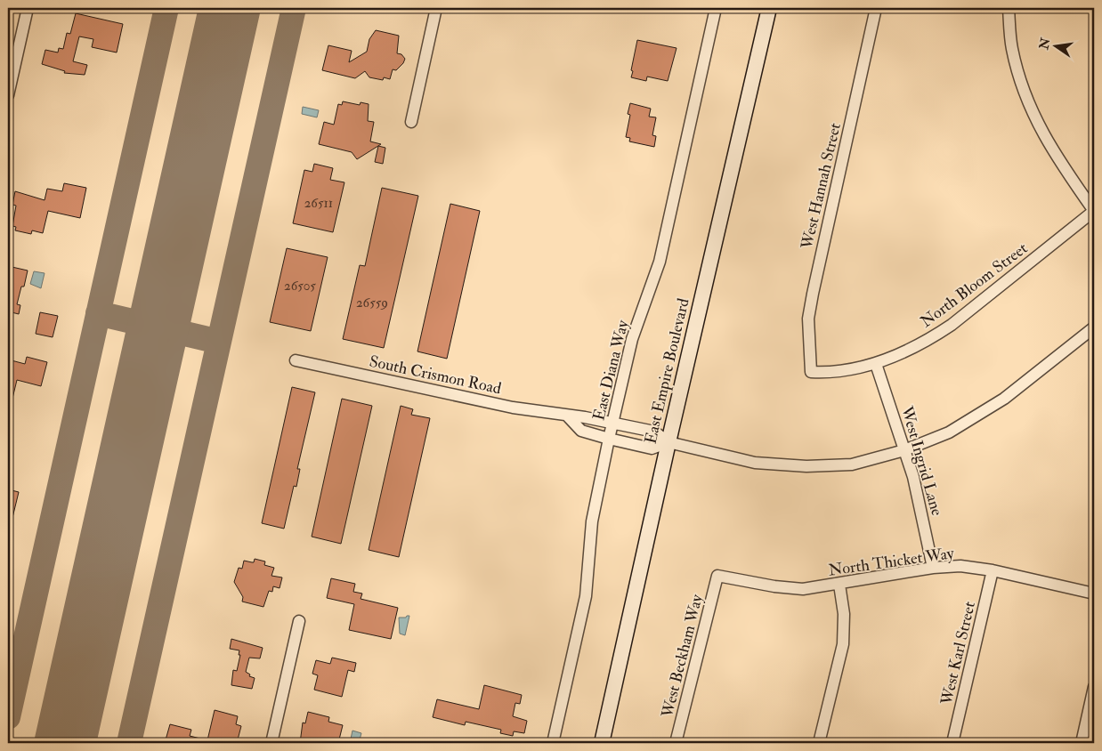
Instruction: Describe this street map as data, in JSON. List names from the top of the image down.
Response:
{
  "streets": {
    "street": [
      "West Hannah Street",
      "North Bloom Street",
      "East Diana Way",
      "East Empire Boulevard",
      "South Crismon Road",
      "West Ingrid Lane",
      "North Thicket Way",
      "West Karl Street",
      "West Beckham Way"
    ]
  },
  "crossings": [
    ["West Hannah Street", "North Bloom Street"],
    ["North Bloom Street", "West Ingrid Lane"],
    ["East Diana Way", "South Crismon Road"],
    ["East Empire Boulevard", "South Crismon Road"],
    ["West Ingrid Lane", "North Thicket Way"],
    ["North Thicket Way", "West Karl Street"],
    ["North Thicket Way", "West Beckham Way"]
  ],
  "house_numbers": ["26511", "26505", "26559"],
  "north": "left"
}
